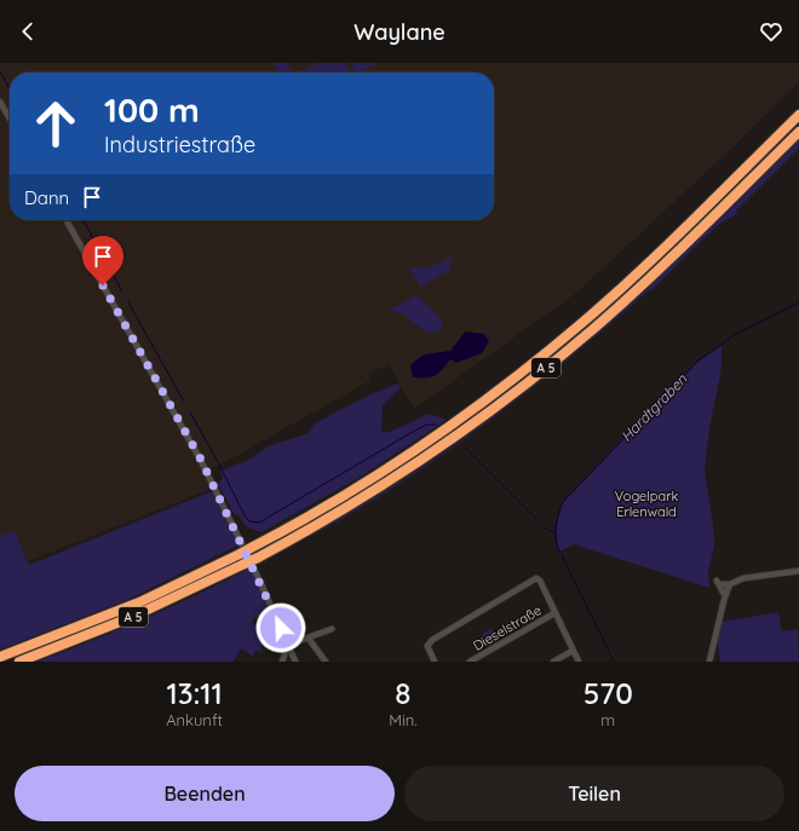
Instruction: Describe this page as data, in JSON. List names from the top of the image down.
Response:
{
  "streets": {
    "highway": ["A 5"],
    "street": ["Dieselstraße"]
  },
  "water": ["Hardtgraben"],
  "parks": ["Vogelpark Erlenwald"],
  "page": {
    "header": "Waylane",
    "turn": ["100 m", "Industriestraße"],
    "then": "Dann",
    "eta": [
      "13:11",
      "Ankunft",
      "8",
      "Min.",
      "570",
      "m"
    ],
    "buttons": ["Beenden", "Teilen"]
  }
}
